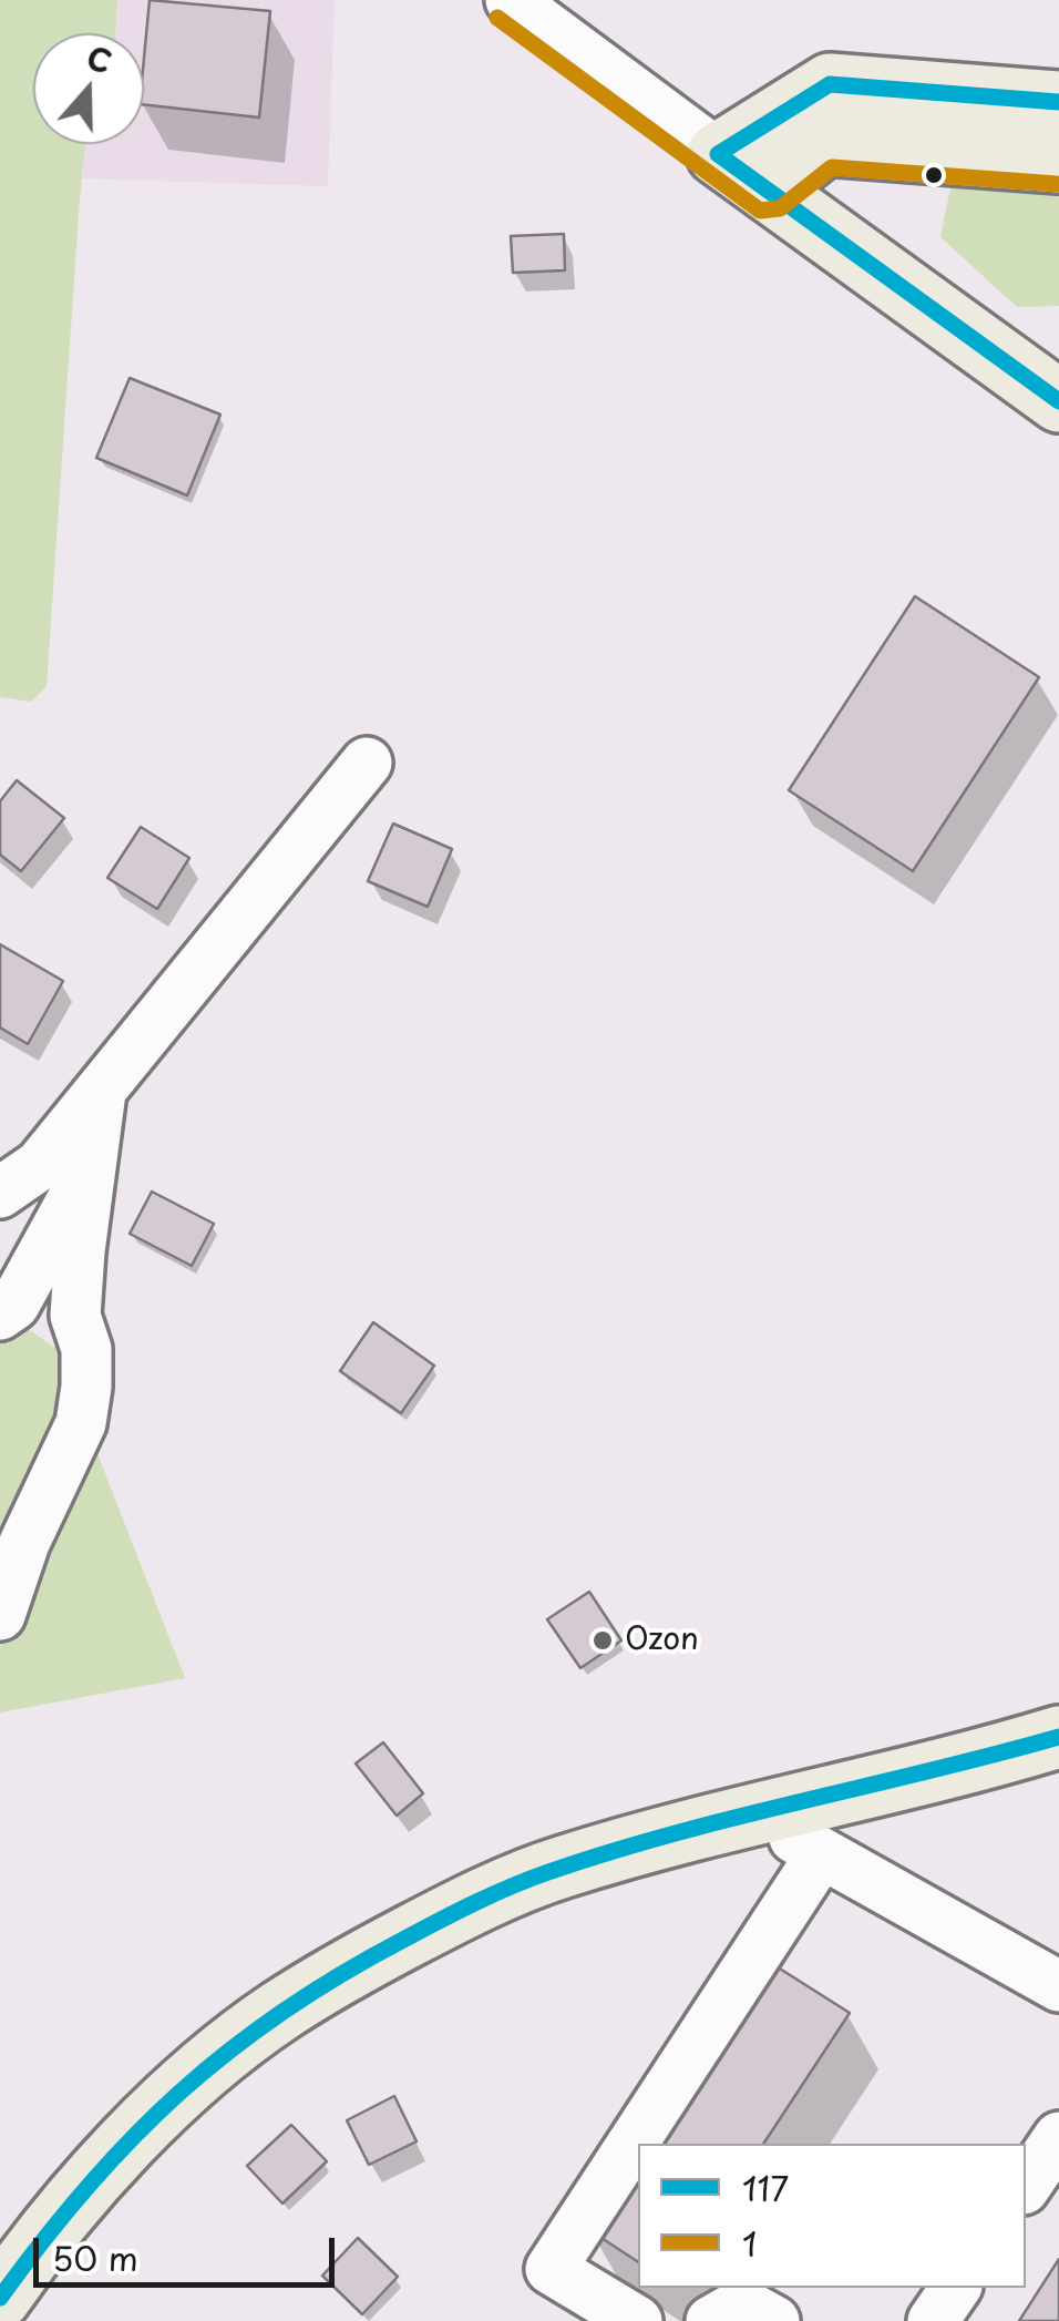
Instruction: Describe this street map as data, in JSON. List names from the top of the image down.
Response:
{
  "places": ["Ozon"],
  "lines": ["transit line 1", "transit line 117"],
  "legend": ["117", "1"],
  "scale_bar": "50 m",
  "north": "top"
}
